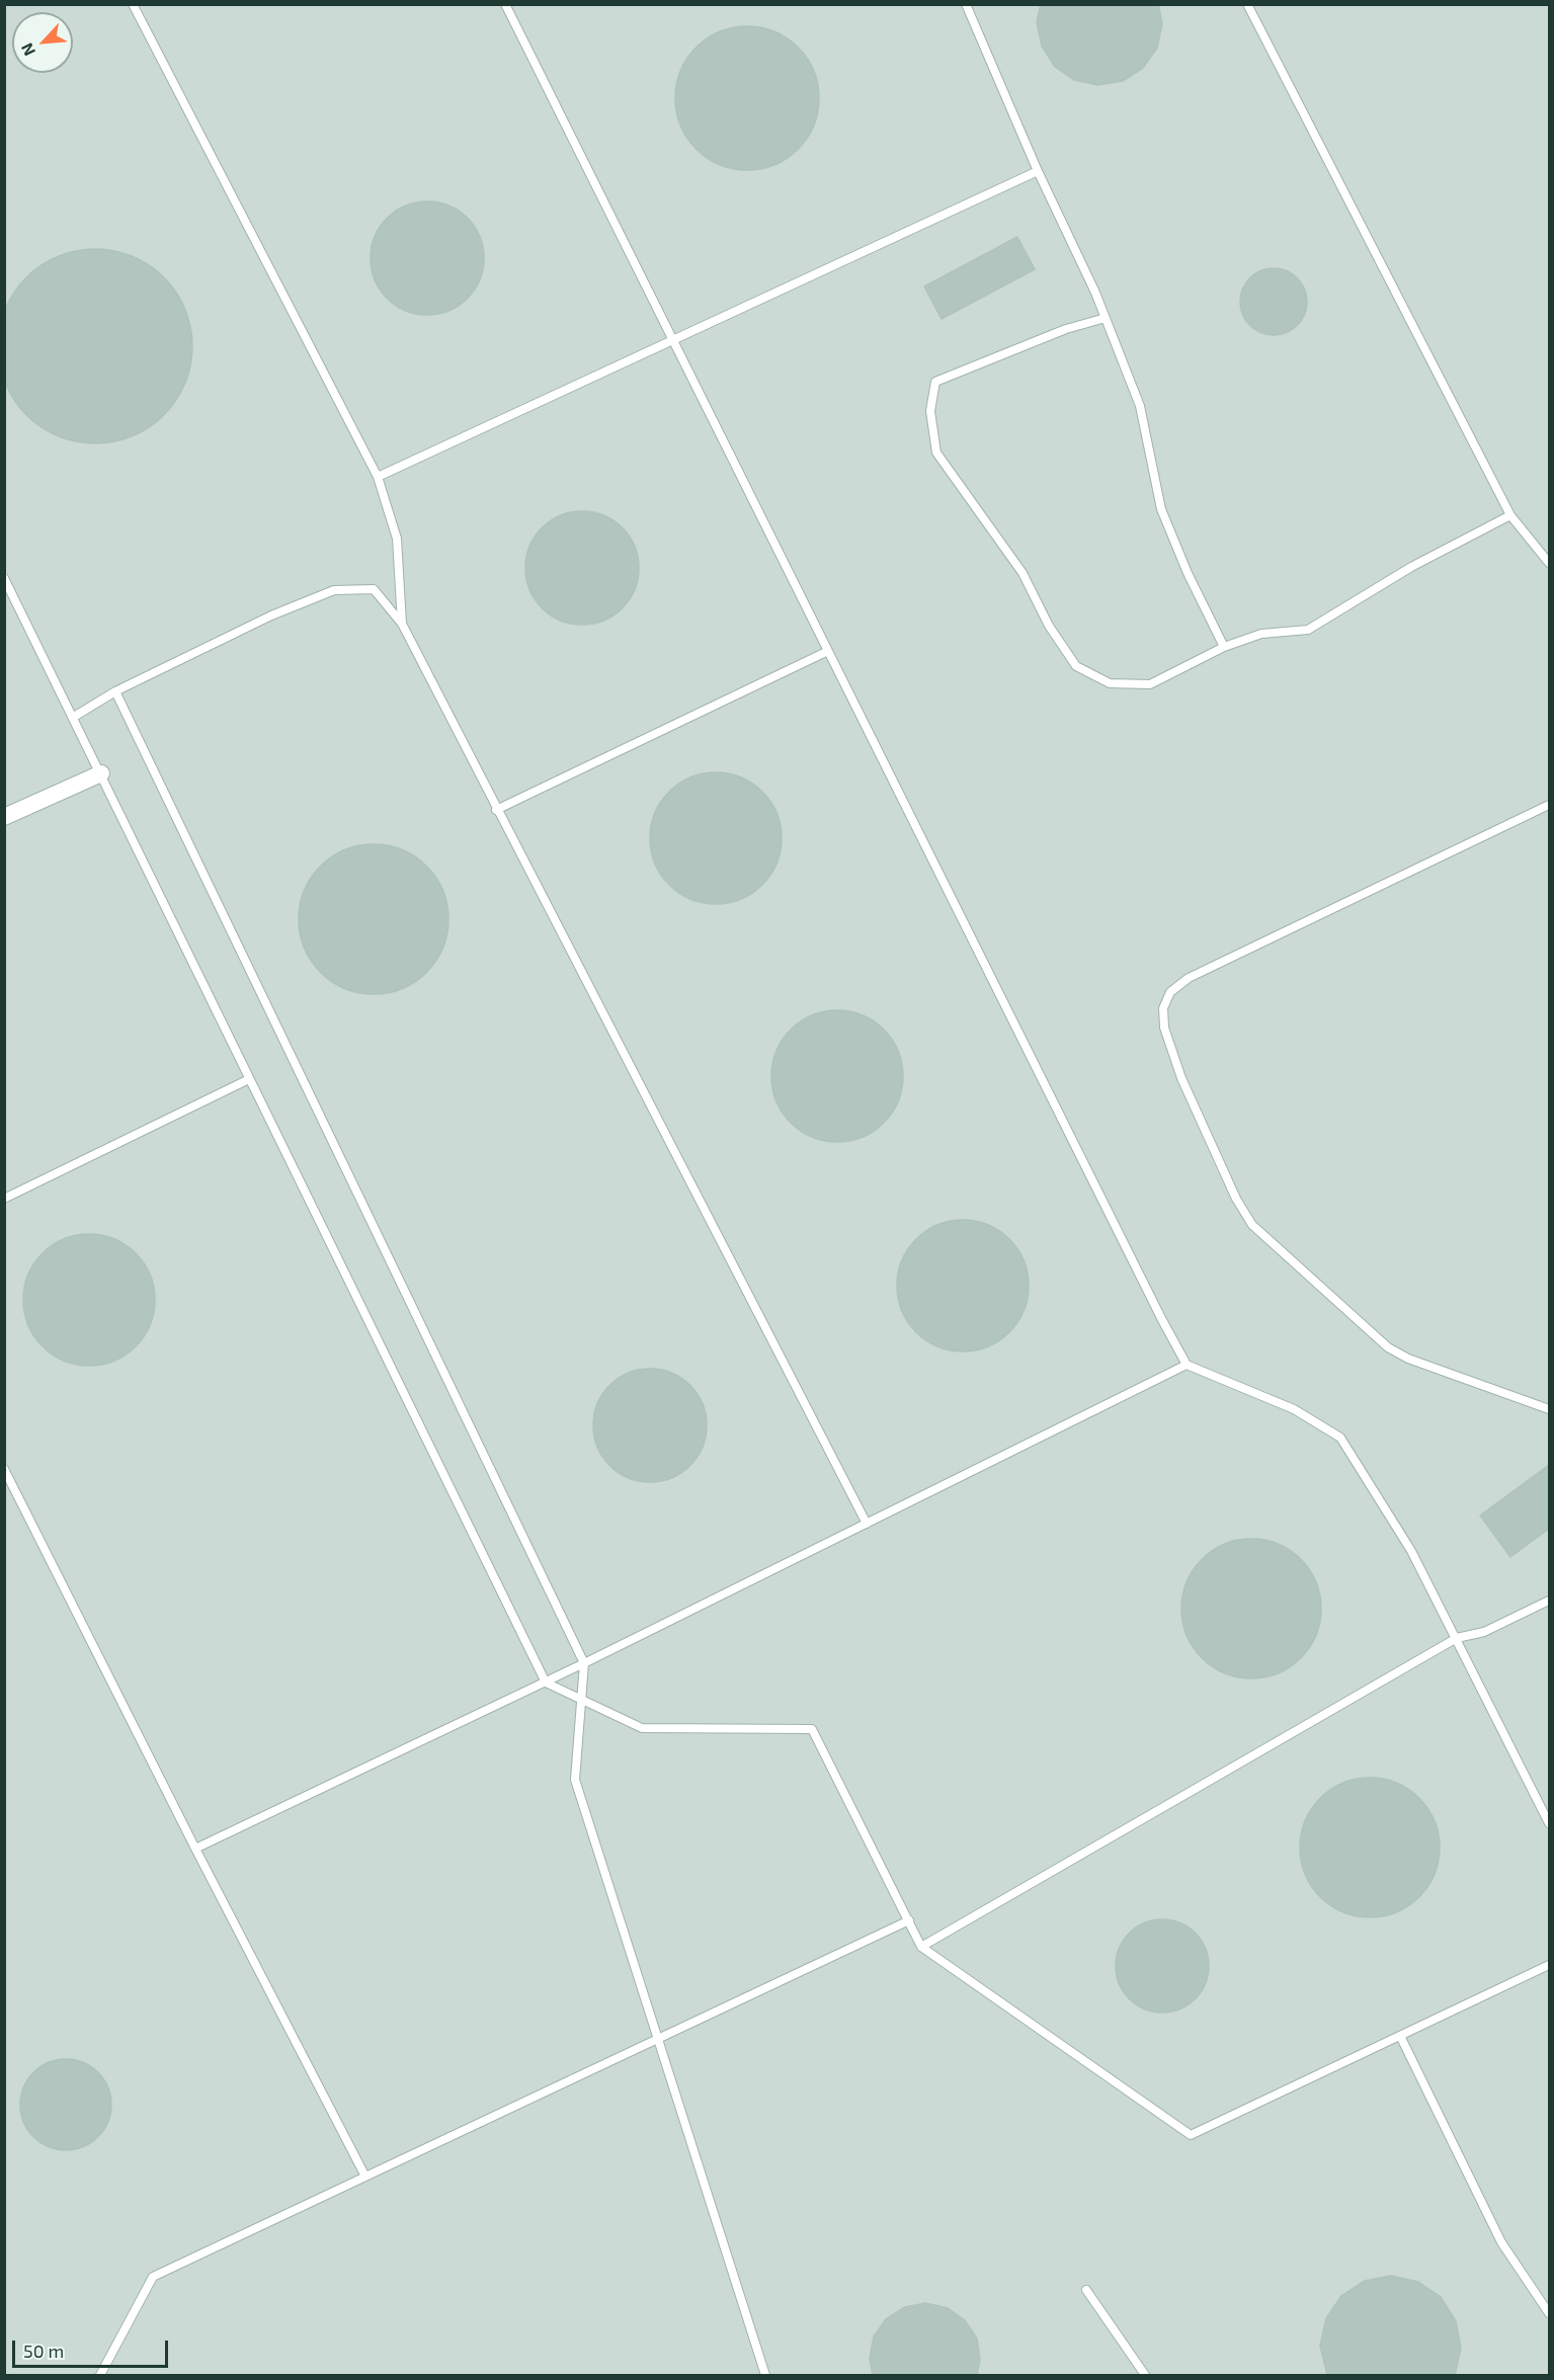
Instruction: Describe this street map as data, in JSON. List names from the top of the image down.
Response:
{
  "scale_bar": "50 m",
  "north": "bottom left"
}
